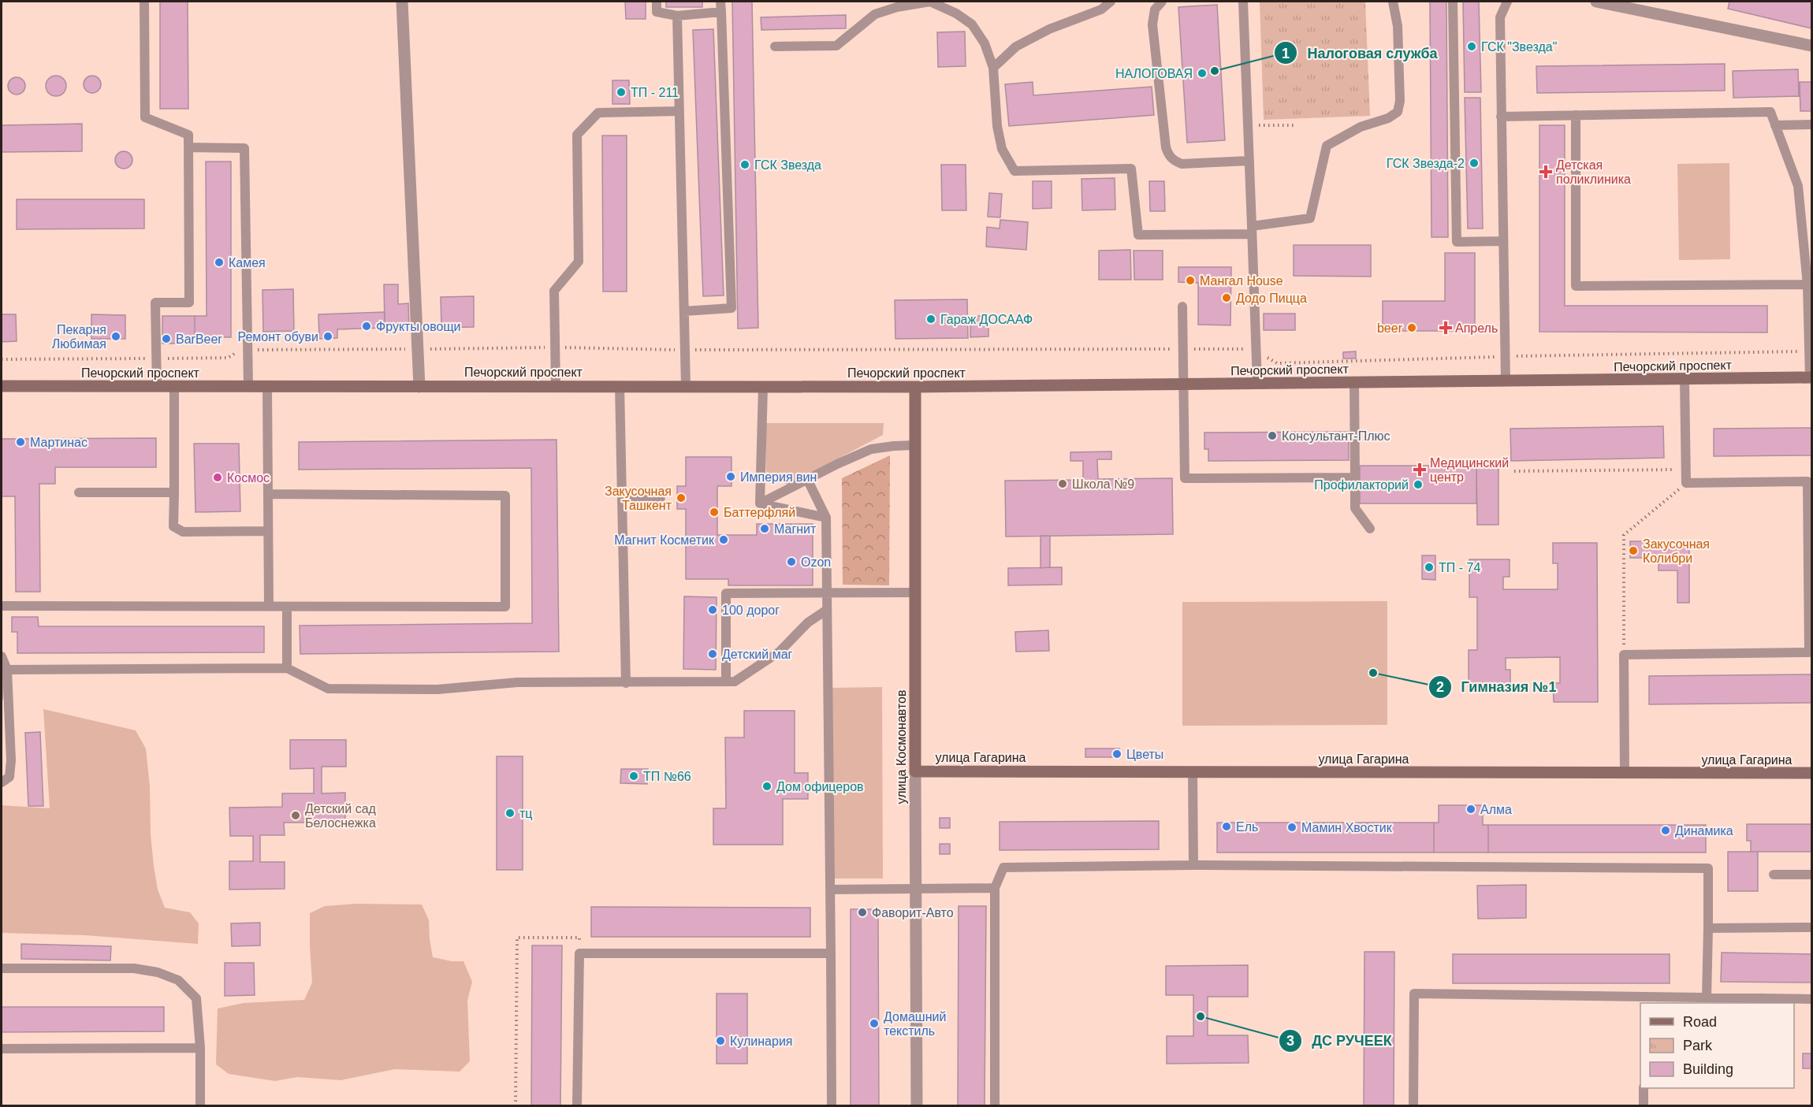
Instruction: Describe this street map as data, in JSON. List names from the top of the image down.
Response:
{
  "streets": {
    "main road": ["Печорский проспект", "улица Космонавтов", "улица Гагарина"]
  },
  "crossings": [
    ["Печорский проспект", "улица Космонавтов"],
    ["улица Космонавтов", "улица Гагарина"]
  ],
  "places": {
    "other": [
      "ГСК \"Звезда\"",
      "Налоговая служба",
      "НАЛОГОВАЯ",
      "ТП - 211",
      "ГСК Звезда-2",
      "ГСК Звезда",
      "Камея",
      "Мангал House",
      "Додо Пицца",
      "Гараж ДОСААФ",
      "Фрукты овощи",
      "beer",
      "Пекарня Любимая",
      "Ремонт обуви",
      "BarBeer",
      "Консультант-Плюс",
      "Мартинас",
      "Империя вин",
      "Космос",
      "Школа №9",
      "Профилакторий",
      "Закусочная Ташкент",
      "Баттерфляй",
      "Магнит",
      "Магнит Косметик",
      "Закусочная Колибри",
      "Ozon",
      "ТП - 74",
      "100 дорог",
      "Детский маг",
      "Гимназия №1",
      "Цветы",
      "ТП №66",
      "Дом офицеров",
      "Алма",
      "тц",
      "Детский сад Белоснежка",
      "Ель",
      "Мамин Хвостик",
      "Динамика",
      "Фаворит-Авто",
      "ДС РУЧЕЕК",
      "Домашний текстиль",
      "Кулинария"
    ],
    "health": ["Детская поликлиника", "Апрель", "Медицинский центр"]
  },
  "legend": ["Road", "Park", "Building"]
}
